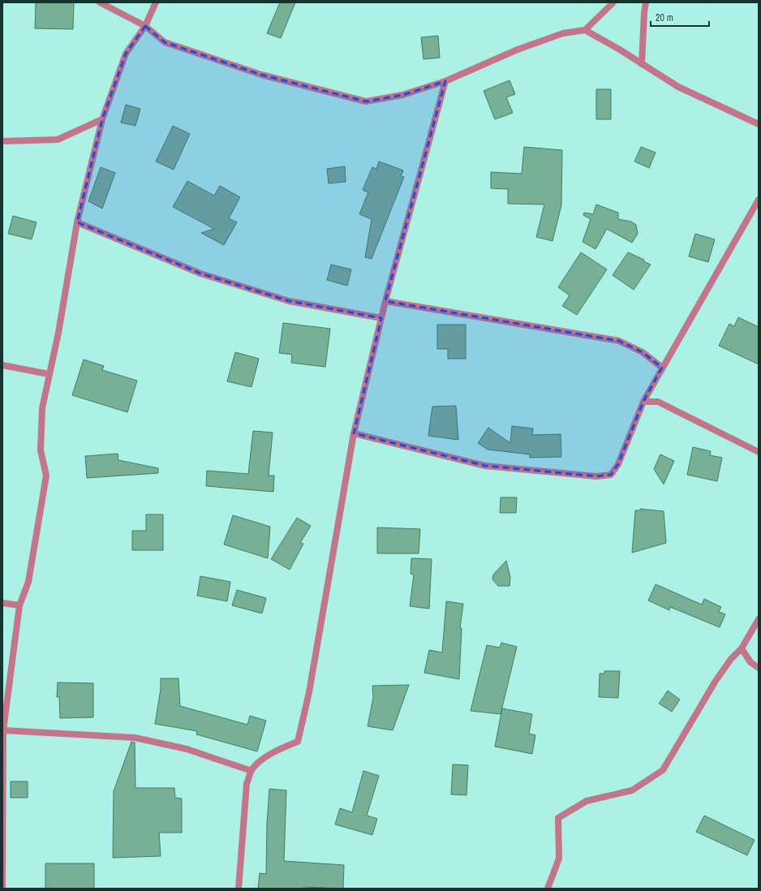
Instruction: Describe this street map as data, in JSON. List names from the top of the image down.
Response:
{
  "scale_bar": "20 m"
}
